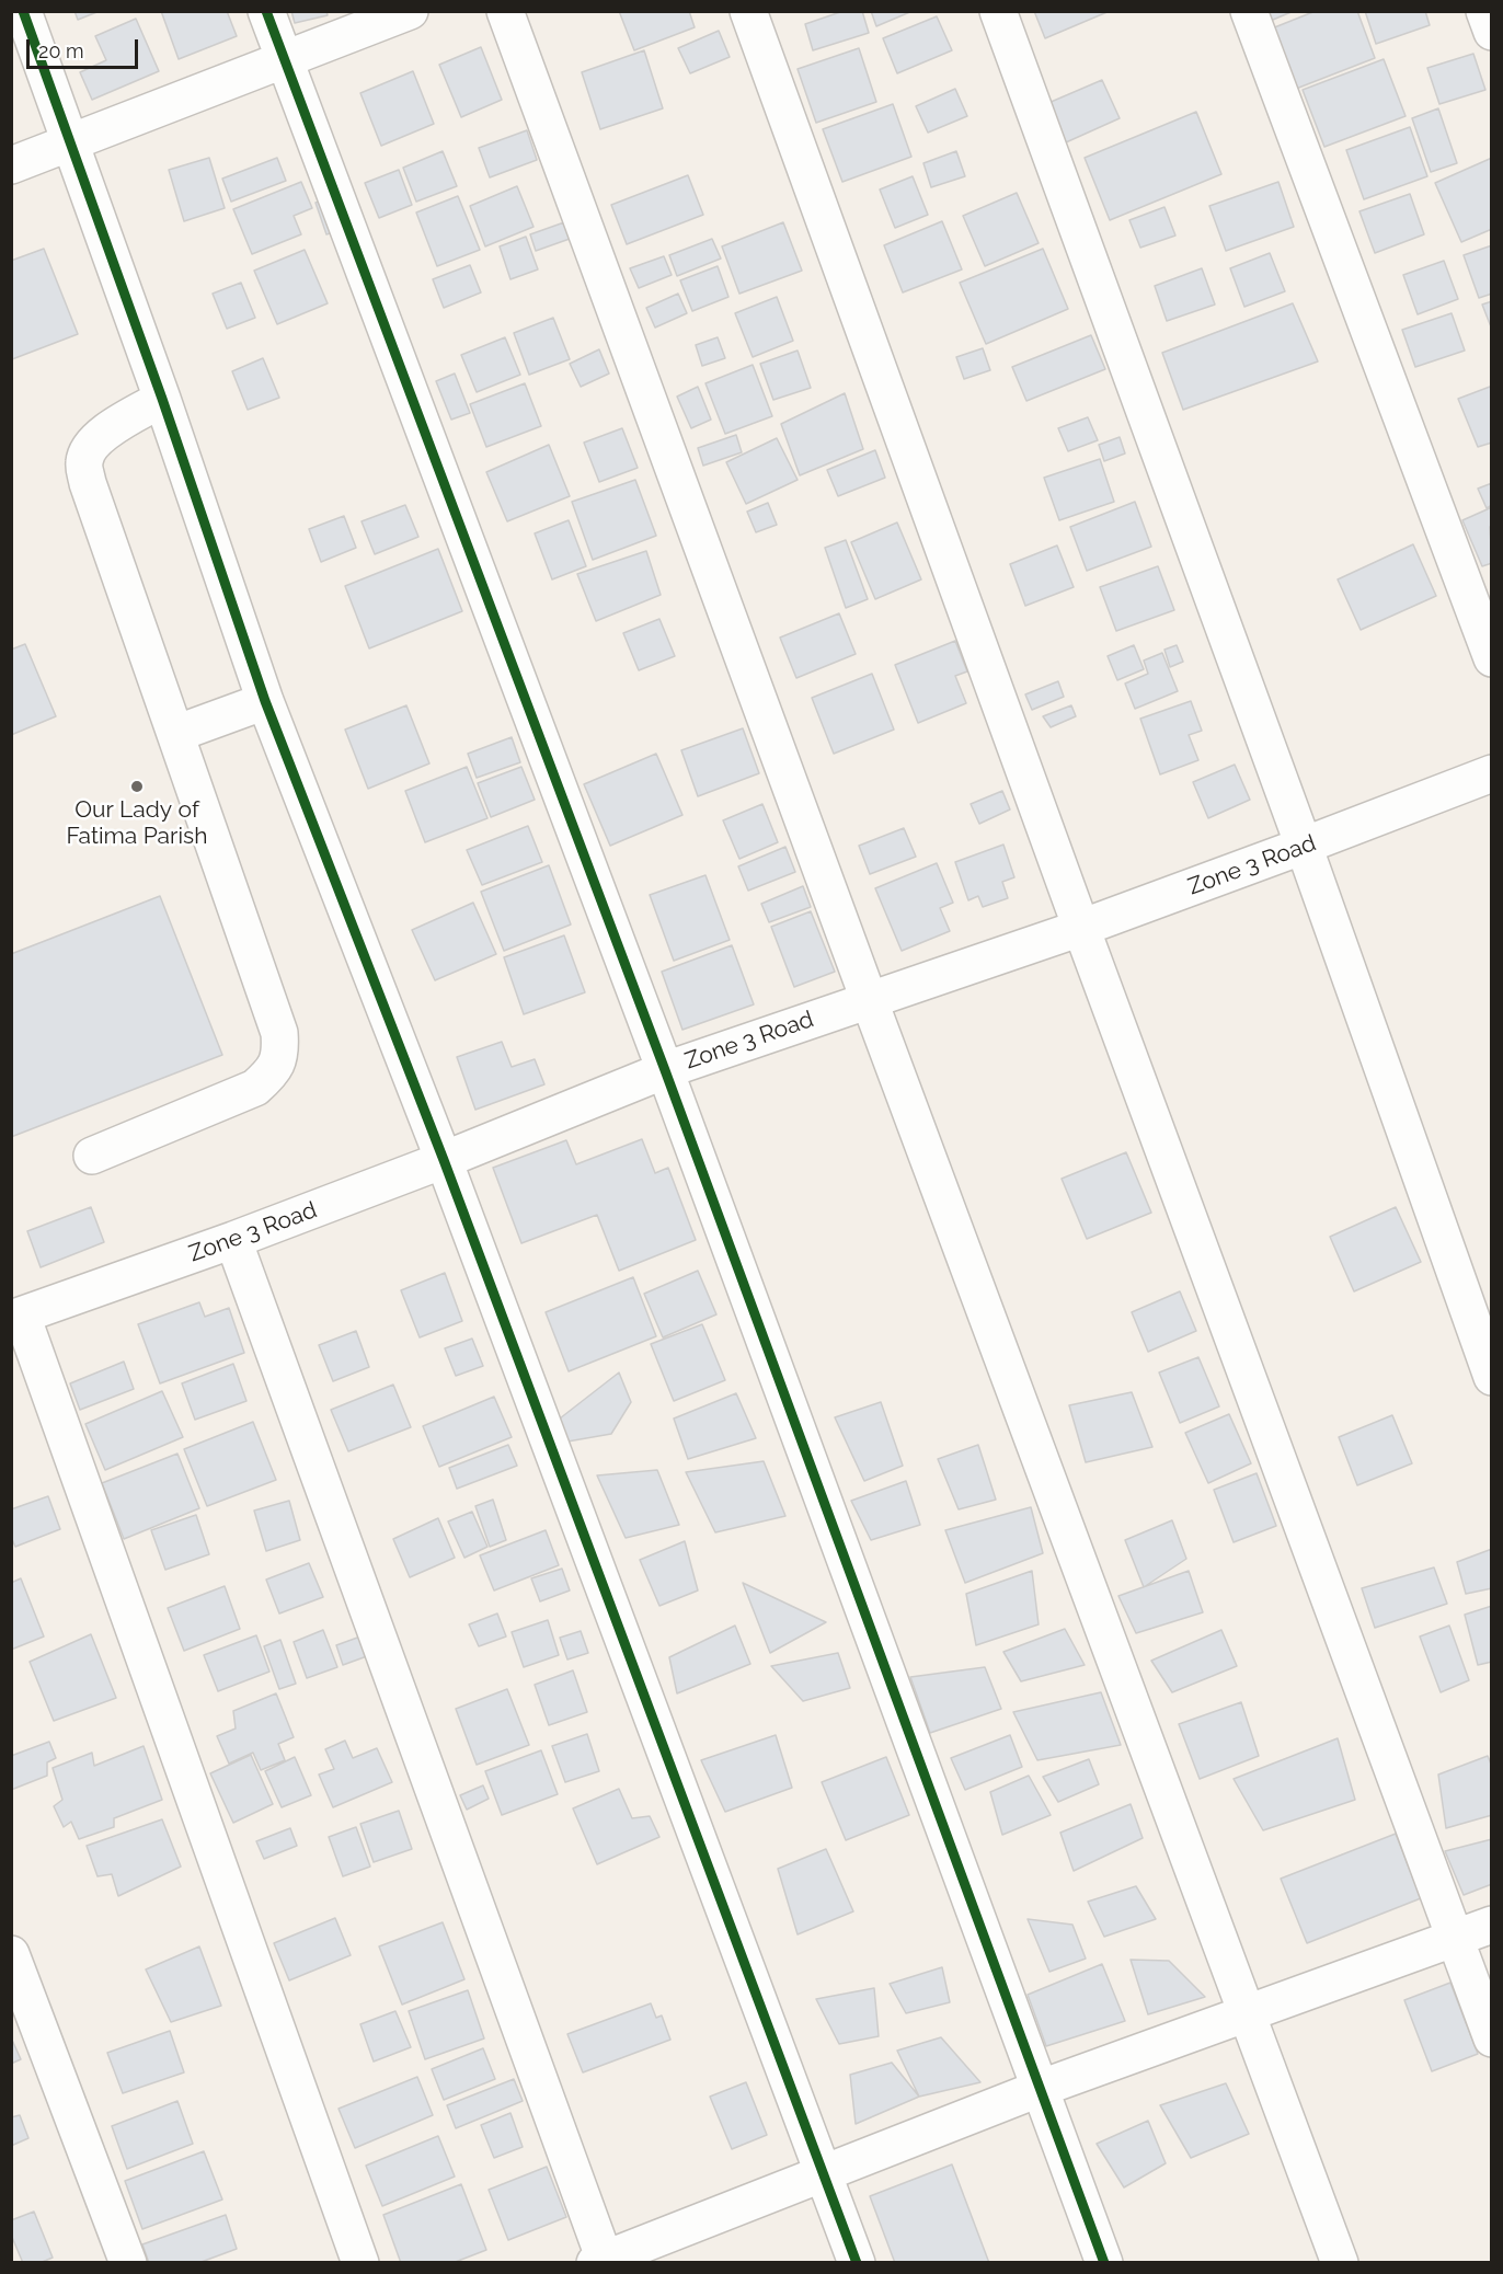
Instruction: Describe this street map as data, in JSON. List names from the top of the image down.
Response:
{
  "streets": {
    "street": ["Zone 3 Road"]
  },
  "places": ["Our Lady of Fatima Parish"],
  "scale_bar": "20 m"
}
